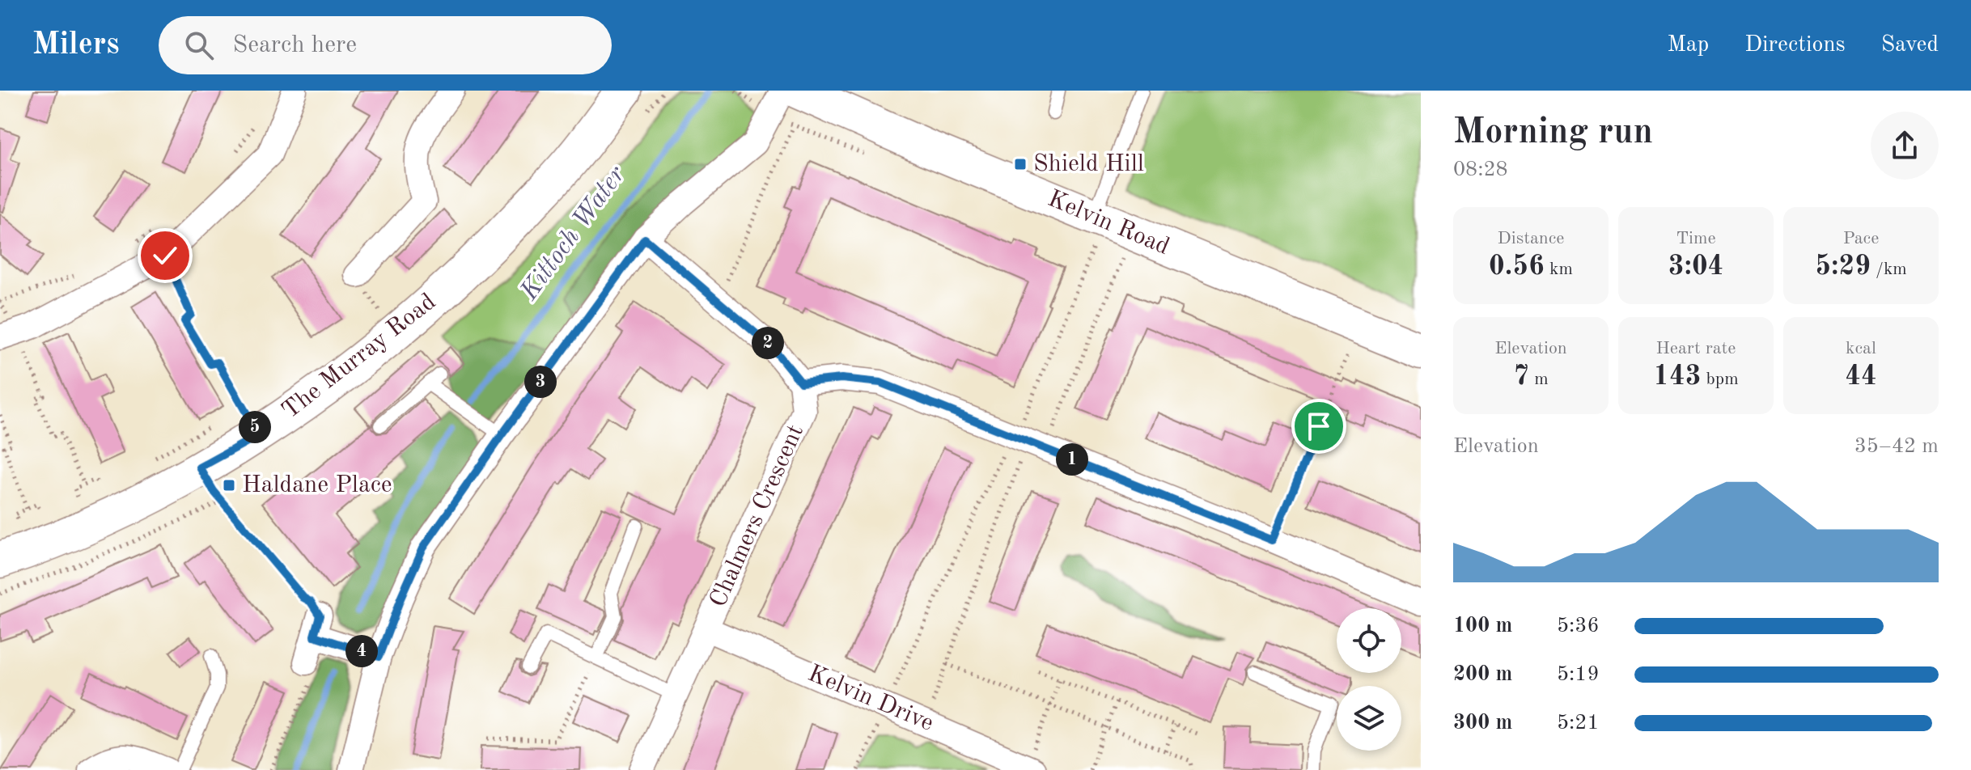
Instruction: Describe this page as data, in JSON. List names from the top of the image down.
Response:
{
  "streets": {
    "street": [
      "Kelvin Road",
      "The Murray Road",
      "Chalmers Crescent",
      "Kelvin Drive"
    ]
  },
  "crossings": [
    ["Chalmers Crescent", "Kelvin Drive"]
  ],
  "water": ["Kittoch Water"],
  "places": {
    "transit": ["Shield Hill", "Haldane Place"]
  },
  "page": {
    "header": "Milers",
    "search": "Search here",
    "nav": ["Map", "Directions", "Saved"],
    "heading": ["Morning run", "08:28"],
    "stats": [
      ["Distance", "0.56 km"],
      ["Time", "3:04"],
      ["Pace", "5:29 /km"],
      ["Elevation", "7 m"],
      ["Heart rate", "143 bpm"],
      ["kcal", "44"]
    ],
    "pins": [
      "2",
      "3",
      "5",
      "1",
      "4"
    ],
    "chart": ["Elevation", "35–42 m"],
    "list": [
      {
        "name": "100 m",
        "note": "5:36"
      },
      {
        "name": "200 m",
        "note": "5:19"
      },
      {
        "name": "300 m",
        "note": "5:21"
      }
    ]
  }
}
